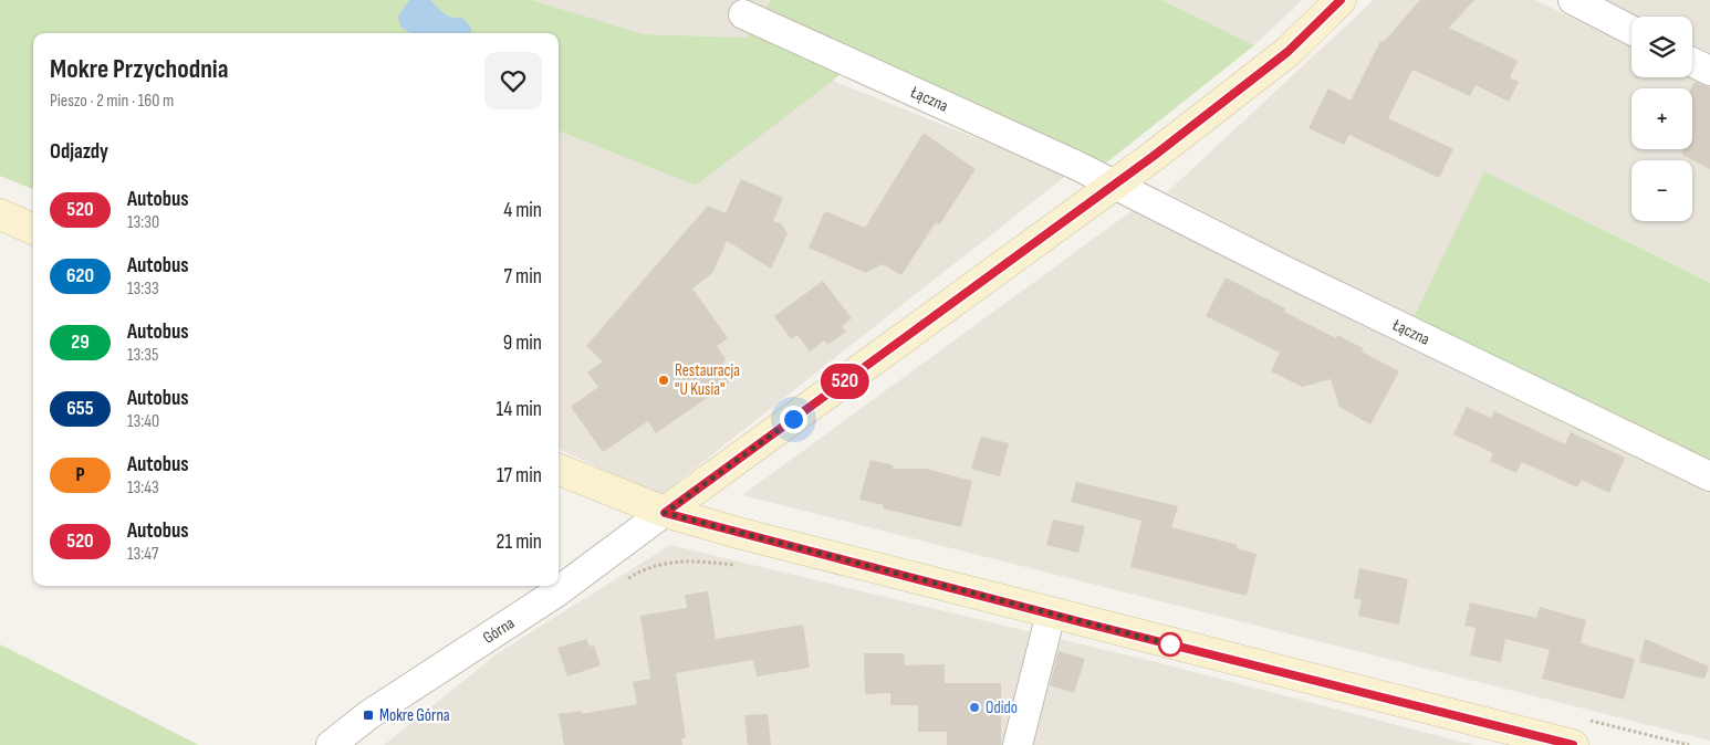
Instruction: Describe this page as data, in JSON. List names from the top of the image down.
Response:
{
  "streets": {
    "street": ["Łączna", "Górna"]
  },
  "places": {
    "other": ["Restauracja \"U Kusia\"", "Odido"],
    "transit": ["Mokre Górna"]
  },
  "lines": ["bus line 520"],
  "page": {
    "on_map": "520",
    "map_buttons": ["+", "−"],
    "heading": [
      ["Mokre Przychodnia", "Pieszo · 2 min · 160 m"],
      "Odjazdy"
    ],
    "list": [
      {
        "mark": "520",
        "name": "Autobus",
        "note": "13:30",
        "value": "4 min"
      },
      {
        "mark": "620",
        "name": "Autobus",
        "note": "13:33",
        "value": "7 min"
      },
      {
        "mark": "29",
        "name": "Autobus",
        "note": "13:35",
        "value": "9 min"
      },
      {
        "mark": "655",
        "name": "Autobus",
        "note": "13:40",
        "value": "14 min"
      },
      {
        "mark": "P",
        "name": "Autobus",
        "note": "13:43",
        "value": "17 min"
      },
      {
        "mark": "520",
        "name": "Autobus",
        "note": "13:47",
        "value": "21 min"
      }
    ]
  }
}
